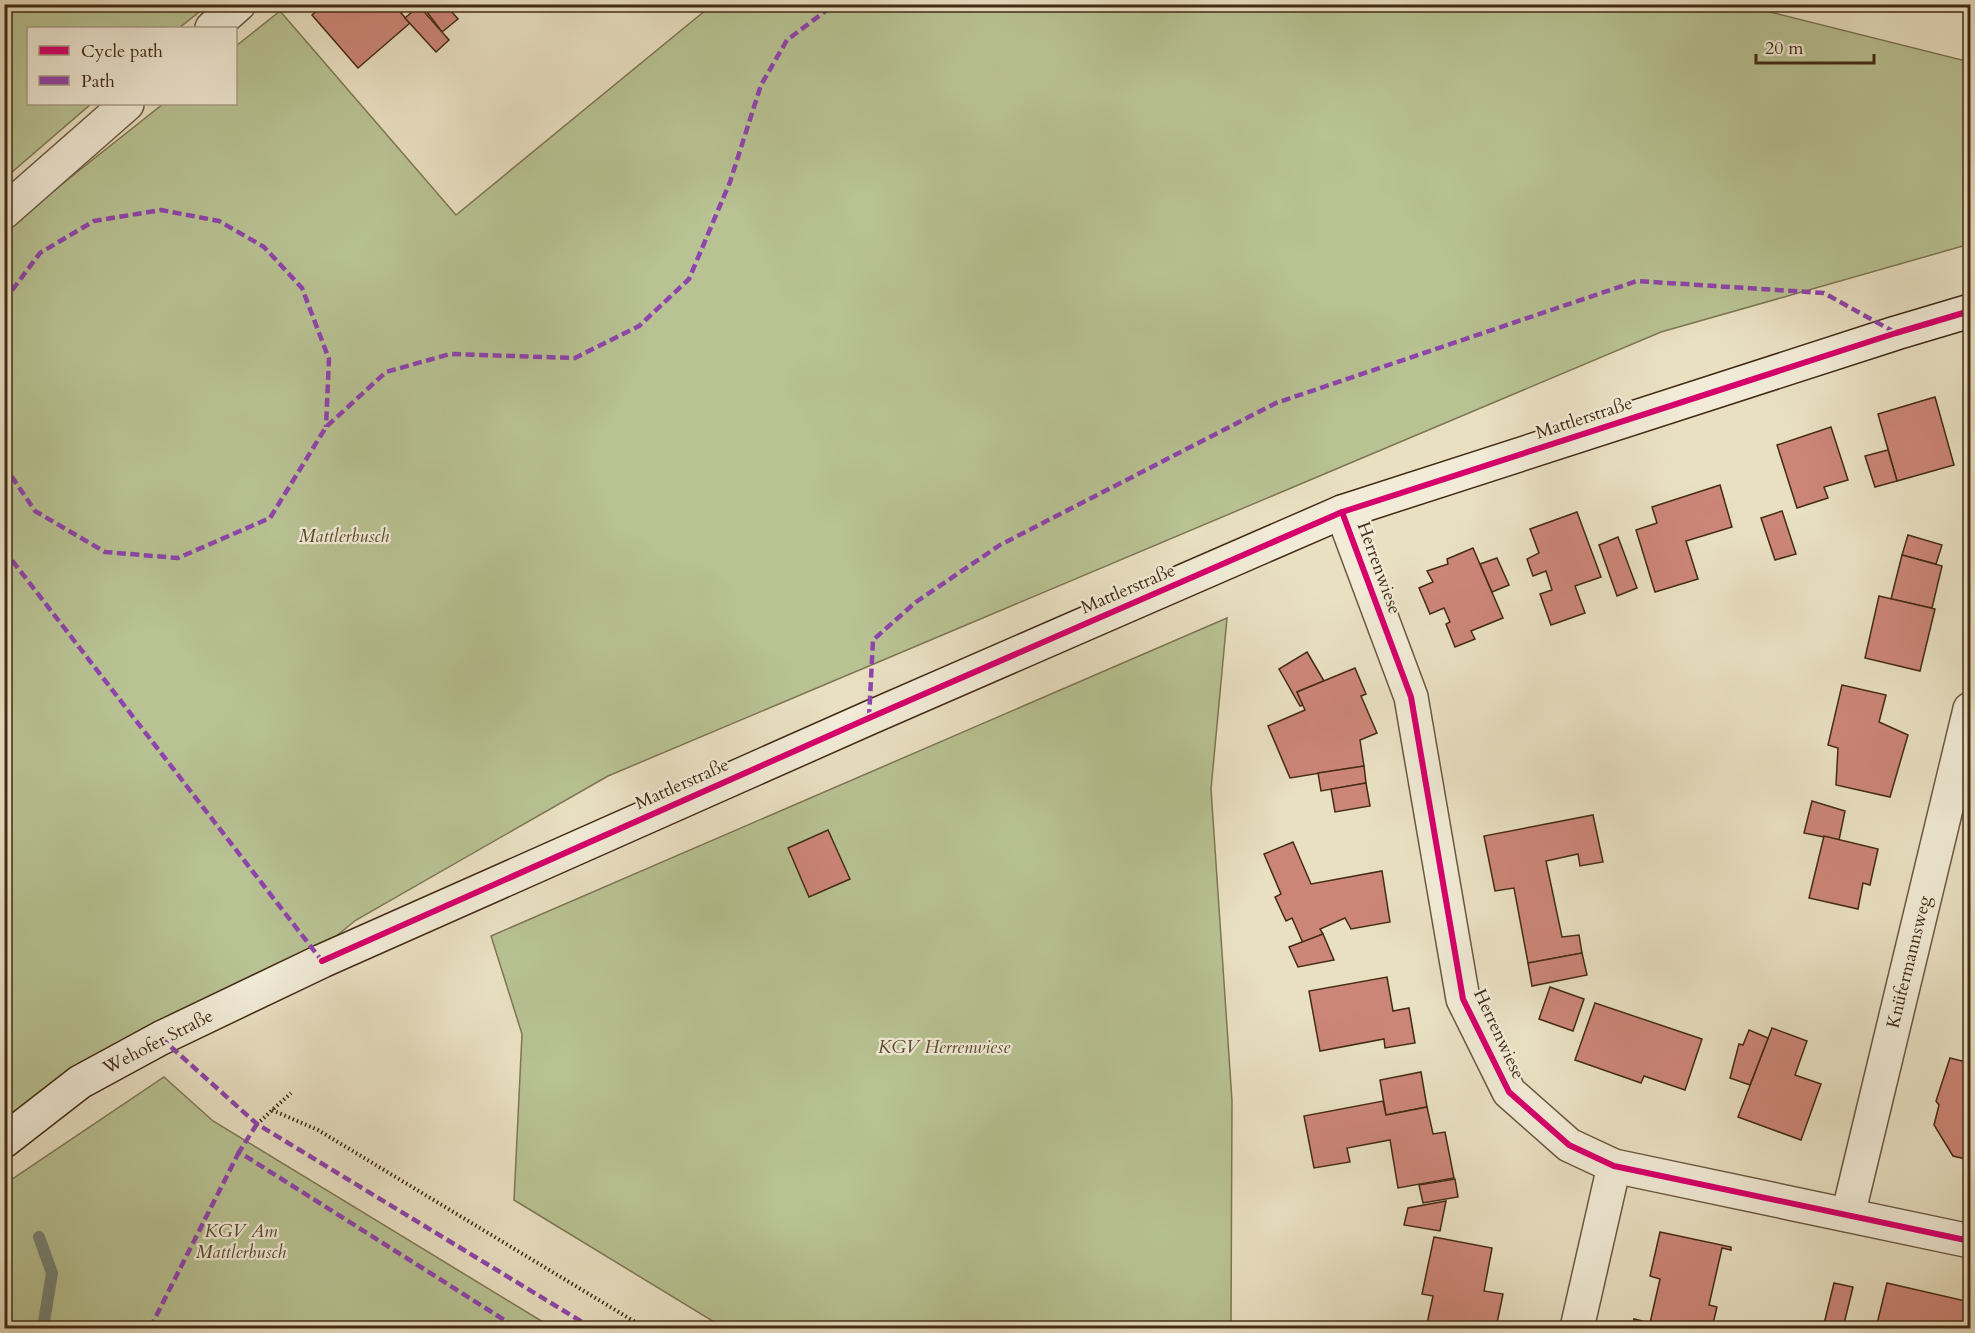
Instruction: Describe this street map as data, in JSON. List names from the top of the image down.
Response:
{
  "streets": {
    "street": [
      "Mattlerstraße",
      "Herrenwiese",
      "Knüfermannsweg",
      "Wehofer Straße"
    ]
  },
  "crossings": [
    ["Mattlerstraße", "Herrenwiese"],
    ["Mattlerstraße", "Wehofer Straße"],
    ["Herrenwiese", "Knüfermannsweg"]
  ],
  "parks": ["Mattlerbusch", "KGV Herrenwiese", "KGV Am Mattlerbusch"],
  "legend": ["Cycle path", "Path"],
  "scale_bar": "20 m"
}
